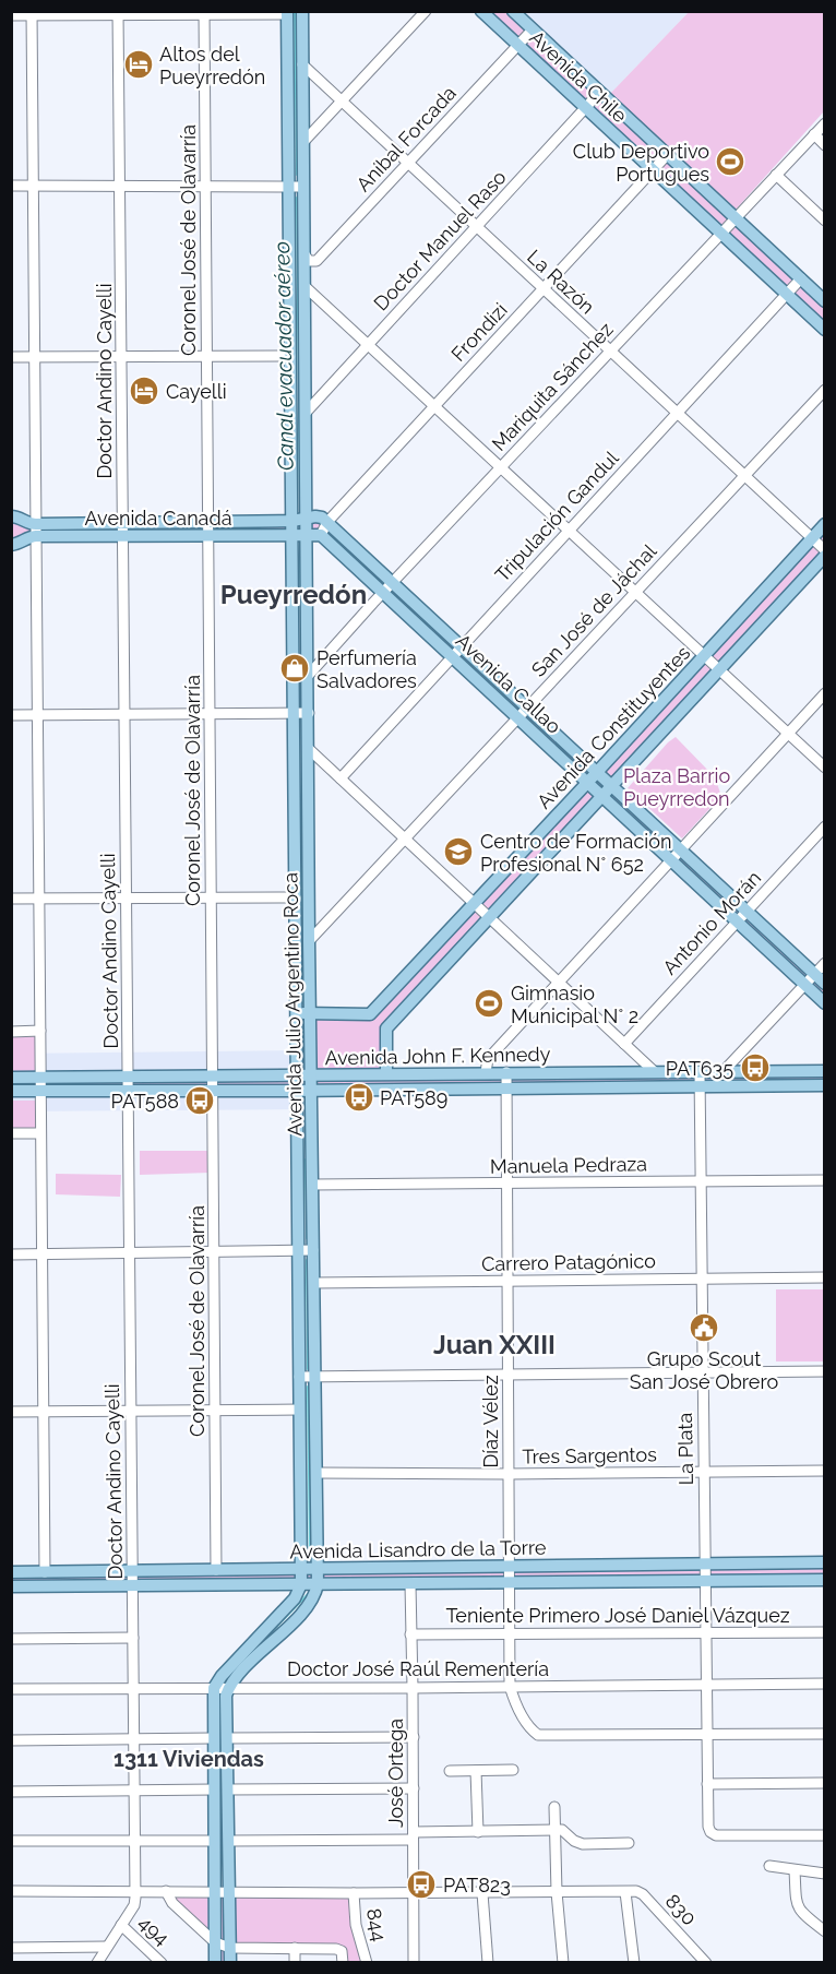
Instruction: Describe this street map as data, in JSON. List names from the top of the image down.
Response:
{
  "streets": {
    "main road": [
      "Avenida Chile",
      "Avenida Canadá",
      "Avenida Callao",
      "Avenida Constituyentes",
      "Avenida Julio Argentino Roca",
      "Avenida John F. Kennedy",
      "Avenida Lisandro de la Torre"
    ],
    "street": [
      "Aníbal Forcada",
      "Coronel José de Olavarría",
      "Doctor Manuel Raso",
      "La Razón",
      "Frondizi",
      "Doctor Andino Cayelli",
      "Mariquita Sánchez",
      "Tripulación Gandul",
      "San José de Jáchal",
      "Antonio Morán",
      "Manuela Pedraza",
      "Carrero Patagónico",
      "Díaz Vélez",
      "La Plata",
      "Tres Sargentos",
      "Teniente Primero José Daniel Vázquez",
      "Doctor José Raúl Rementería",
      "José Ortega",
      "830",
      "844",
      "494"
    ]
  },
  "crossings": [
    ["Avenida Chile", "Aníbal Forcada"],
    ["Avenida Chile", "Doctor Manuel Raso"],
    ["Avenida Chile", "Frondizi"],
    ["Avenida Chile", "Mariquita Sánchez"],
    ["Avenida Chile", "Tripulación Gandul"],
    ["Aníbal Forcada", "La Razón"],
    ["Aníbal Forcada", "Avenida Julio Argentino Roca"],
    ["Coronel José de Olavarría", "Avenida Canadá"],
    ["Coronel José de Olavarría", "Avenida John F. Kennedy"],
    ["Coronel José de Olavarría", "Avenida Lisandro de la Torre"],
    ["Doctor Manuel Raso", "La Razón"],
    ["Doctor Manuel Raso", "Avenida Julio Argentino Roca"],
    ["La Razón", "Frondizi"],
    ["La Razón", "Mariquita Sánchez"],
    ["La Razón", "Tripulación Gandul"],
    ["La Razón", "San José de Jáchal"],
    ["La Razón", "Avenida Constituyentes"],
    ["La Razón", "Avenida Julio Argentino Roca"],
    ["Frondizi", "Avenida Callao"],
    ["Doctor Andino Cayelli", "Avenida Canadá"],
    ["Doctor Andino Cayelli", "Avenida John F. Kennedy"],
    ["Doctor Andino Cayelli", "Avenida Lisandro de la Torre"],
    ["Doctor Andino Cayelli", "Doctor José Raúl Rementería"],
    ["Mariquita Sánchez", "Avenida Callao"],
    ["Mariquita Sánchez", "Avenida Julio Argentino Roca"],
    ["Tripulación Gandul", "Avenida Callao"],
    ["Avenida Canadá", "Avenida Julio Argentino Roca"],
    ["San José de Jáchal", "Avenida Callao"],
    ["San José de Jáchal", "Avenida Julio Argentino Roca"],
    ["Avenida Callao", "Avenida Constituyentes"],
    ["Avenida Callao", "Antonio Morán"],
    ["Avenida Julio Argentino Roca", "Avenida John F. Kennedy"],
    ["Avenida Julio Argentino Roca", "Manuela Pedraza"],
    ["Avenida Julio Argentino Roca", "Carrero Patagónico"],
    ["Avenida Julio Argentino Roca", "Tres Sargentos"],
    ["Avenida Julio Argentino Roca", "Avenida Lisandro de la Torre"],
    ["Avenida Julio Argentino Roca", "Doctor José Raúl Rementería"],
    ["Avenida John F. Kennedy", "Díaz Vélez"],
    ["Avenida John F. Kennedy", "La Plata"],
    ["Manuela Pedraza", "Díaz Vélez"],
    ["Manuela Pedraza", "La Plata"],
    ["Carrero Patagónico", "Díaz Vélez"],
    ["Carrero Patagónico", "La Plata"],
    ["Díaz Vélez", "La Plata"],
    ["Díaz Vélez", "Tres Sargentos"],
    ["Díaz Vélez", "Avenida Lisandro de la Torre"],
    ["Díaz Vélez", "Teniente Primero José Daniel Vázquez"],
    ["Díaz Vélez", "Doctor José Raúl Rementería"],
    ["La Plata", "Tres Sargentos"],
    ["La Plata", "Avenida Lisandro de la Torre"],
    ["La Plata", "Teniente Primero José Daniel Vázquez"],
    ["La Plata", "Doctor José Raúl Rementería"],
    ["Avenida Lisandro de la Torre", "José Ortega"],
    ["Teniente Primero José Daniel Vázquez", "José Ortega"],
    ["Doctor José Raúl Rementería", "José Ortega"]
  ],
  "districts": ["Pueyrredón", "Juan XXIII", "1311 Viviendas"],
  "water": ["Canal evacuador aéreo"],
  "parks": ["Plaza Barrio Pueyrredon"],
  "places": {
    "hotel": ["Altos del Pueyrredón", "Cayelli"],
    "sports": ["Club Deportivo Portugues", "Gimnasio Municipal N° 2"],
    "shop": ["Perfumería Salvadores"],
    "school or university": ["Centro de Formación Profesional N° 652"],
    "bus stop": [
      "PAT635",
      "PAT589",
      "PAT588",
      "PAT823"
    ],
    "public building": ["Grupo Scout San José Obrero"]
  }
}
